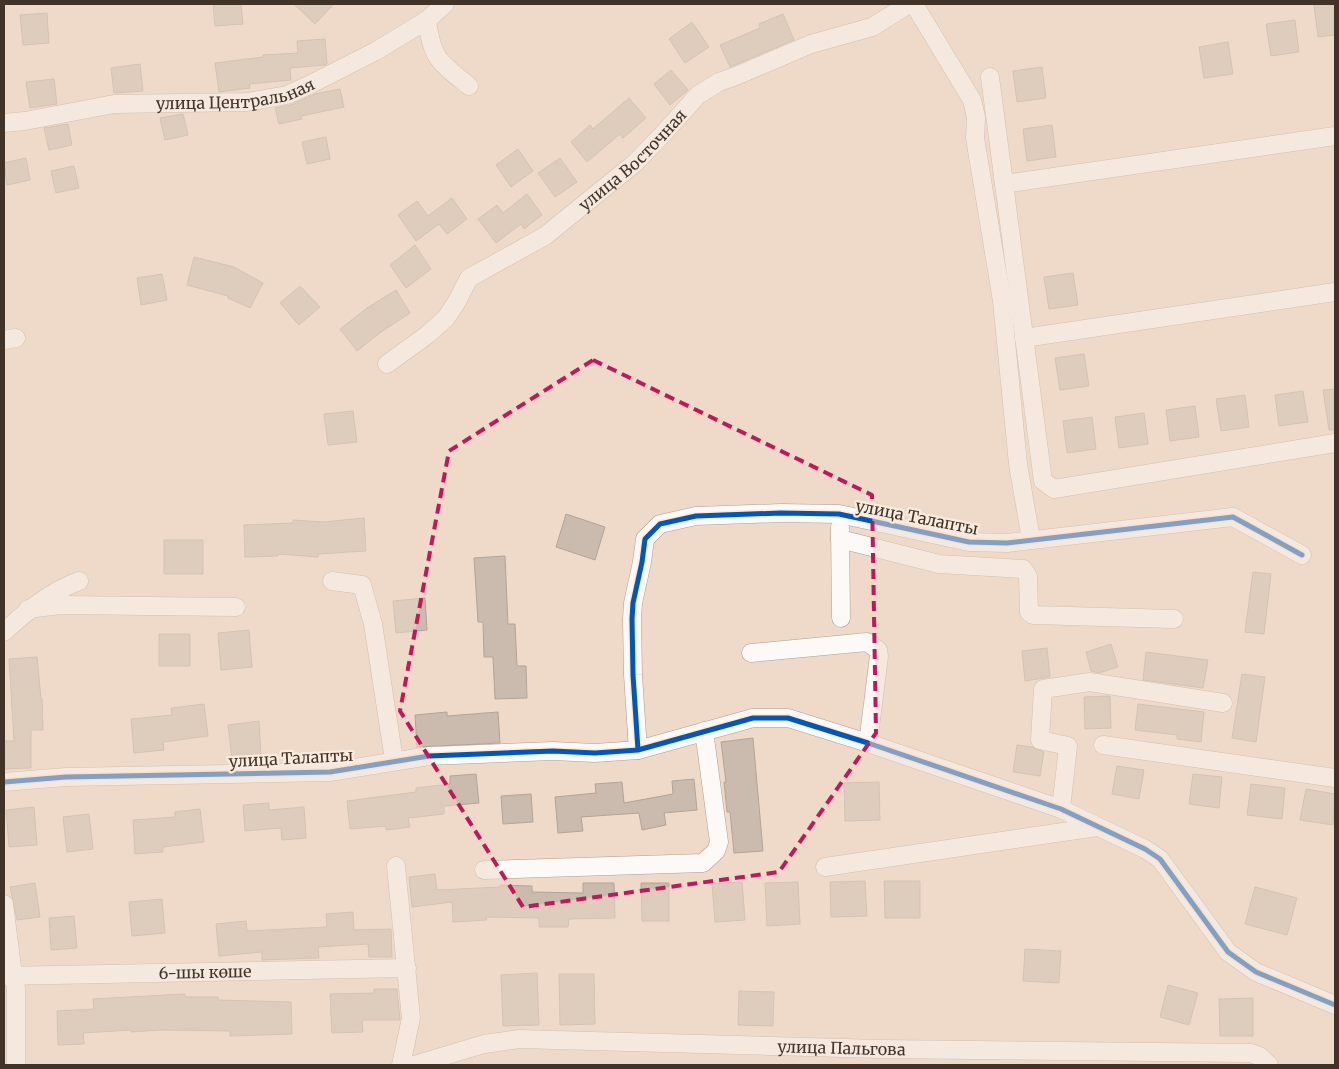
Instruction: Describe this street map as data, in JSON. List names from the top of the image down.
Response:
{
  "streets": {
    "street": [
      "улица Центральная",
      "улица Восточная",
      "улица Талапты",
      "6-шы көше",
      "улица Пальгова"
    ]
  }
}
